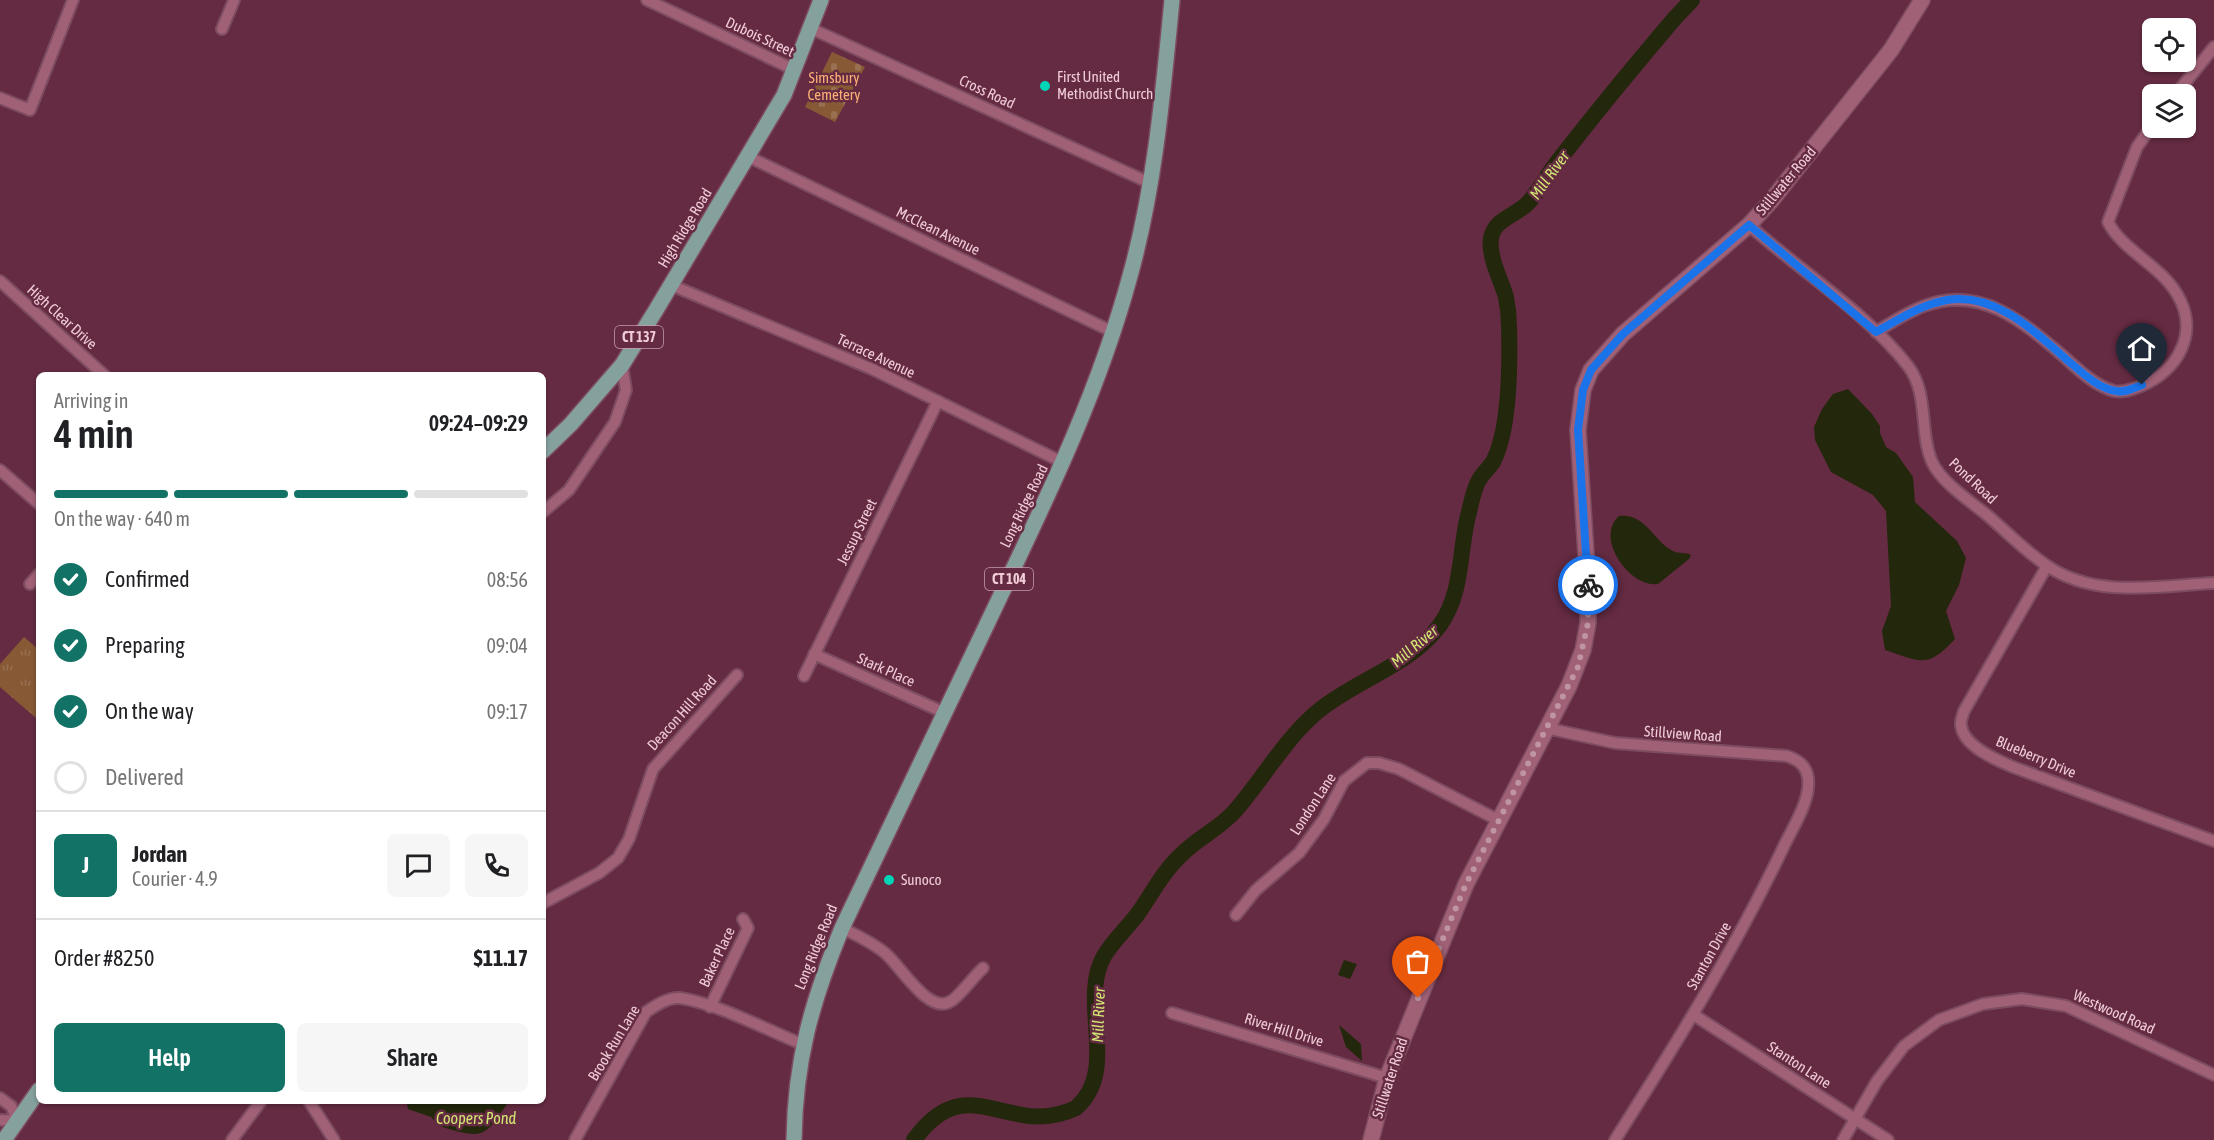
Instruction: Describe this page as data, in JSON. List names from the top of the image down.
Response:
{
  "streets": {
    "main road": [
      "Stillwater Road",
      "High Ridge Road",
      "CT 137",
      "Long Ridge Road",
      "CT 104"
    ],
    "street": [
      "Dubois Street",
      "Cross Road",
      "McClean Avenue",
      "High Clear Drive",
      "Terrace Avenue",
      "Pond Road",
      "Jessup Street",
      "Stark Place",
      "Deacon Hill Road",
      "Stillview Road",
      "Blueberry Drive",
      "London Lane",
      "Stanton Drive",
      "Baker Place",
      "Westwood Road",
      "River Hill Drive",
      "Brook Run Lane",
      "Stanton Lane"
    ]
  },
  "crossings": [
    ["Dubois Street", "High Ridge Road"],
    ["Cross Road", "High Ridge Road"],
    ["Cross Road", "Long Ridge Road"],
    ["Stillwater Road", "Pond Road"],
    ["Stillwater Road", "Stillview Road"],
    ["Stillwater Road", "London Lane"],
    ["Stillwater Road", "River Hill Drive"],
    ["High Ridge Road", "McClean Avenue"],
    ["High Ridge Road", "Terrace Avenue"],
    ["McClean Avenue", "Long Ridge Road"],
    ["Terrace Avenue", "Long Ridge Road"],
    ["Terrace Avenue", "Jessup Street"],
    ["Pond Road", "Blueberry Drive"],
    ["Long Ridge Road", "Stark Place"],
    ["Long Ridge Road", "Brook Run Lane"],
    ["Jessup Street", "Stark Place"],
    ["Stillview Road", "Stanton Drive"],
    ["Stanton Drive", "Stanton Lane"],
    ["Baker Place", "Brook Run Lane"],
    ["Westwood Road", "Stanton Lane"]
  ],
  "water": ["Mill River", "Coopers Pond"],
  "parks": ["Simsbury Cemetery"],
  "places": ["First United Methodist Church", "Sunoco"],
  "page": {
    "heading": ["4 min", "Arriving in", "09:24–09:29"],
    "panel": [
      "Jordan",
      "Courier · 4.9",
      "Order #8250",
      "$11.17"
    ],
    "bar": "On the way · 640 m",
    "list": [
      ["Confirmed", "08:56"],
      ["Preparing", "09:04"],
      ["On the way", "09:17"],
      "Delivered"
    ],
    "round": "J",
    "buttons": ["Help", "Share"]
  }
}
